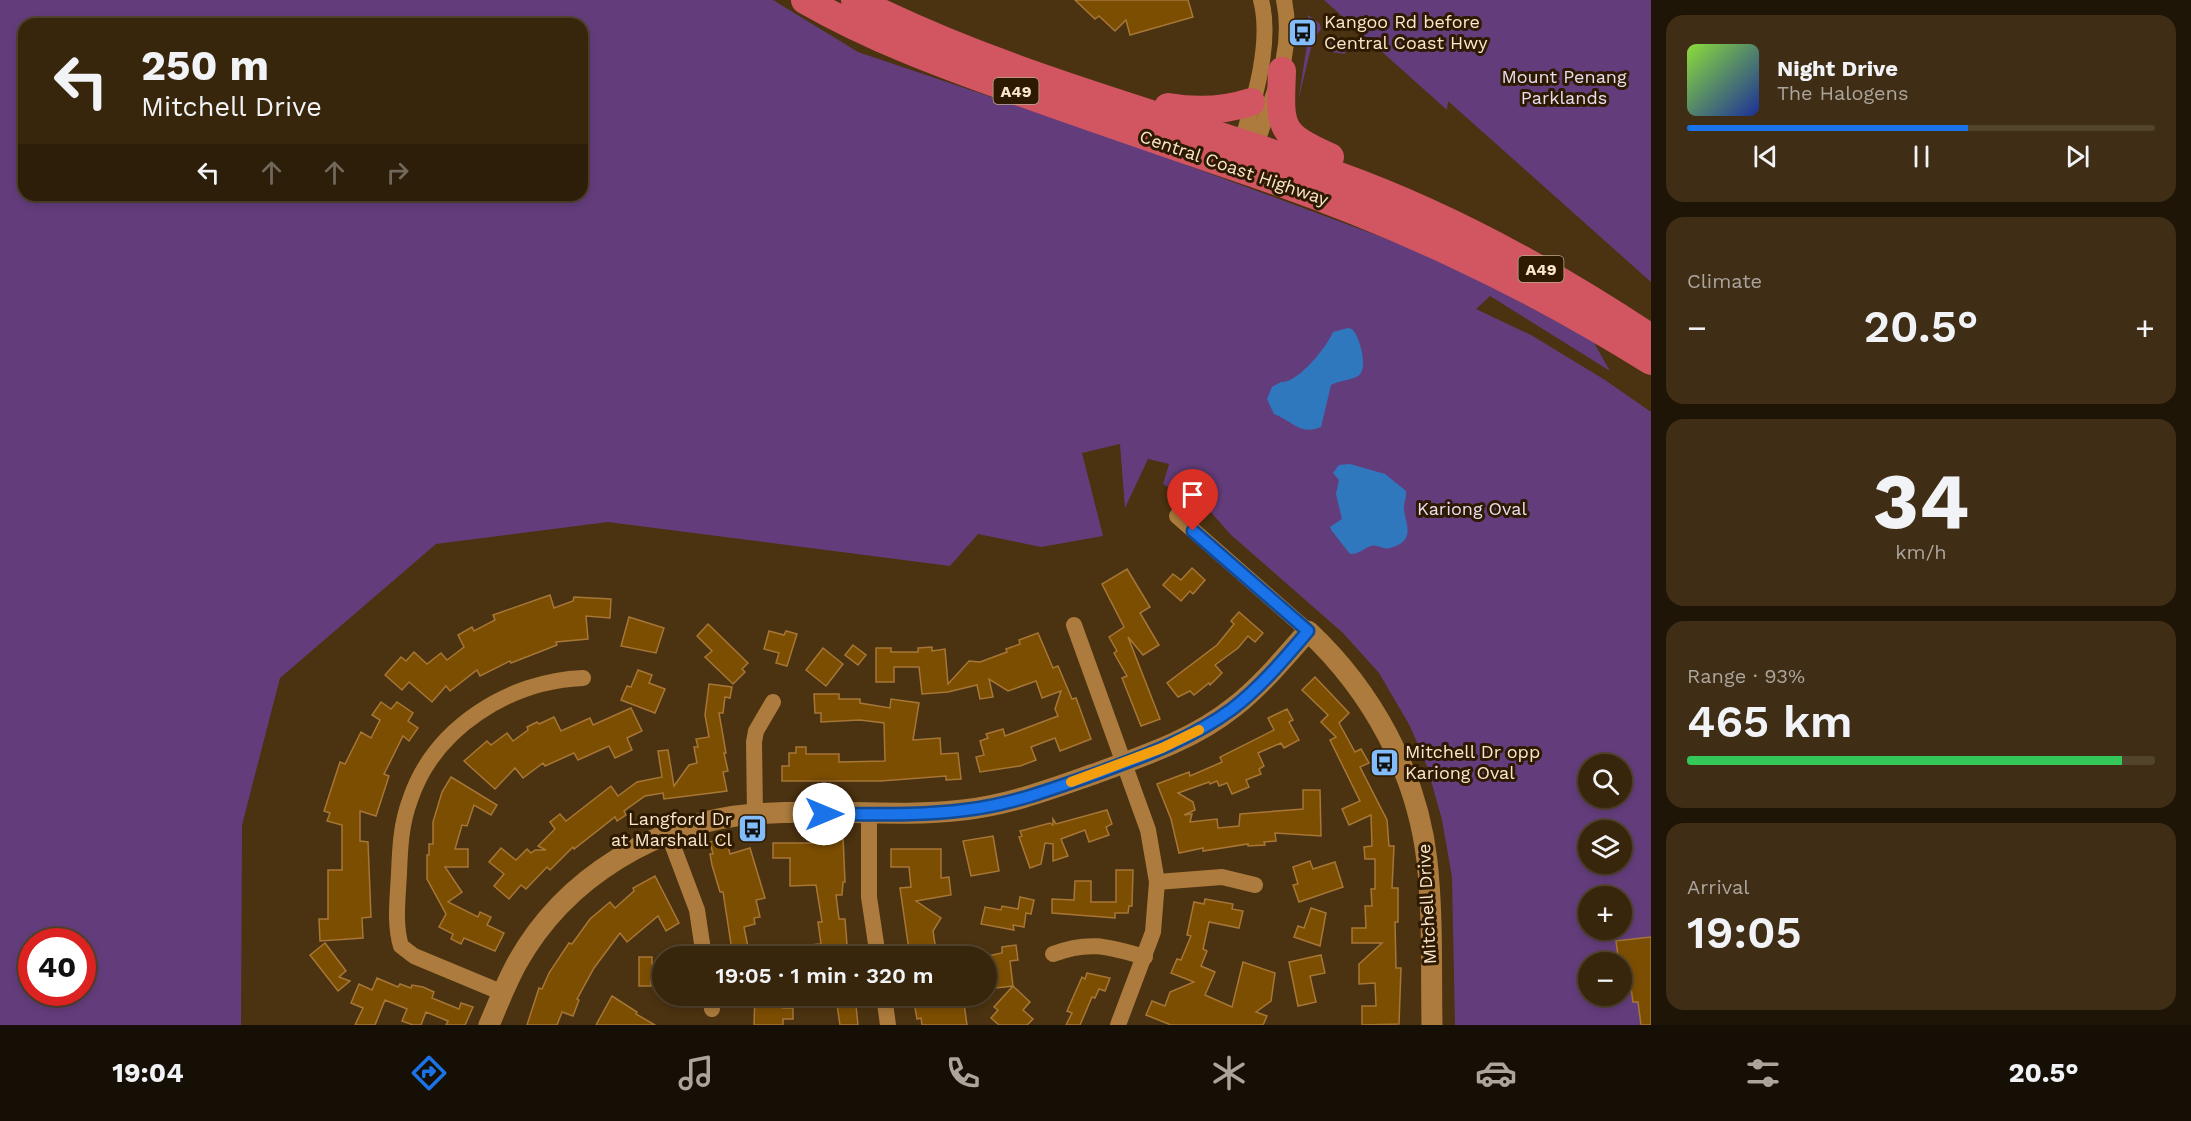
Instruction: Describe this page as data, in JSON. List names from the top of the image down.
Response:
{
  "streets": {
    "highway": ["A49", "Central Coast Highway"],
    "street": ["Mitchell Drive"]
  },
  "parks": ["Mount Penang Parklands", "Kariong Oval"],
  "places": {
    "bus stop": ["Kangoo Rd before Central Coast Hwy", "Mitchell Dr opp Kariong Oval", "Langford Dr at Marshall Cl"]
  },
  "page": {
    "turn": ["250 m", "Mitchell Drive"],
    "song": ["Night Drive", "The Halogens"],
    "tile": [
      "Climate",
      ["34", "km/h"],
      ["Range · 93%", "465 km"],
      ["Arrival", "19:05"]
    ],
    "heat": ["−", "20.5°", "+"],
    "map_buttons": ["+", "−"],
    "limit": "40",
    "trip": "19:05 · 1 min · 320 m",
    "tabs": ["19:04", "20.5°"]
  }
}
